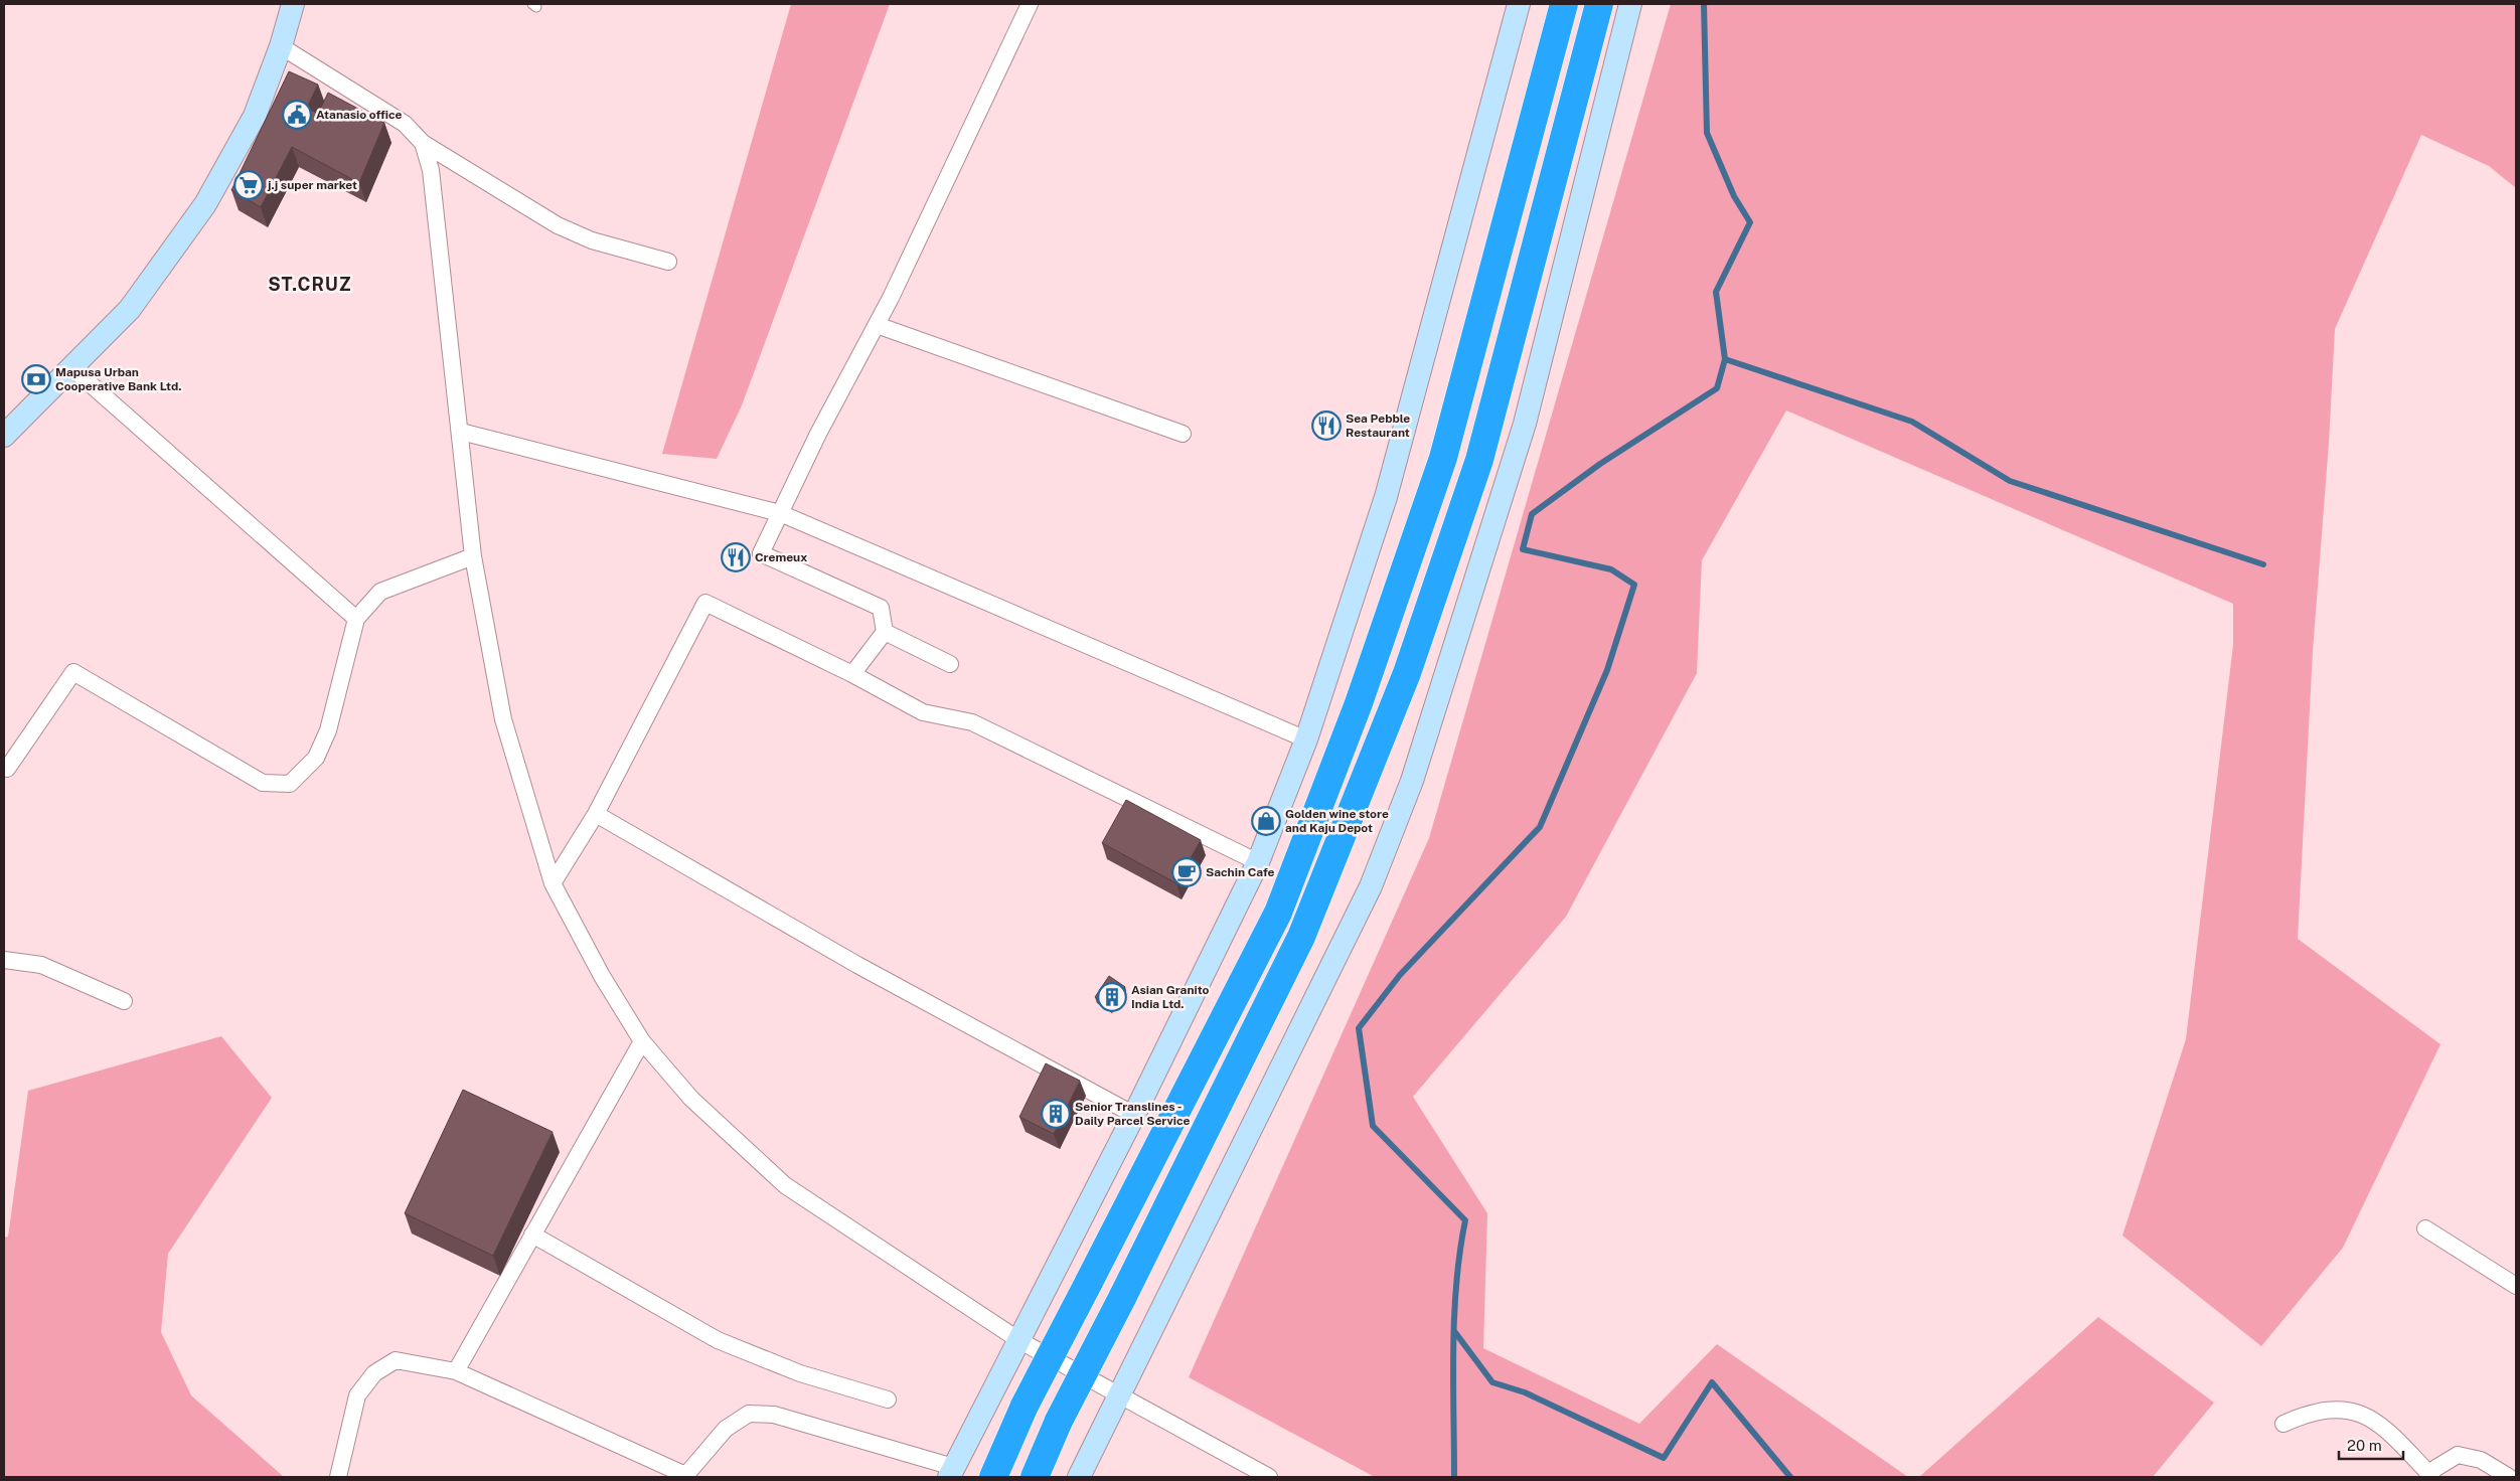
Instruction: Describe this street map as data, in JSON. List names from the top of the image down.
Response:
{
  "districts": ["ST.CRUZ"],
  "places": {
    "public building": ["Atanasio office"],
    "supermarket": ["j.j super market"],
    "bank": ["Mapusa Urban Cooperative Bank Ltd."],
    "restaurant": ["Sea Pebble Restaurant", "Cremeux"],
    "shop": ["Golden wine store and Kaju Depot"],
    "cafe": ["Sachin Cafe"],
    "building": ["Asian Granito India Ltd.", "Senior Translines - Daily Parcel Service"]
  },
  "scale_bar": "20 m"
}
